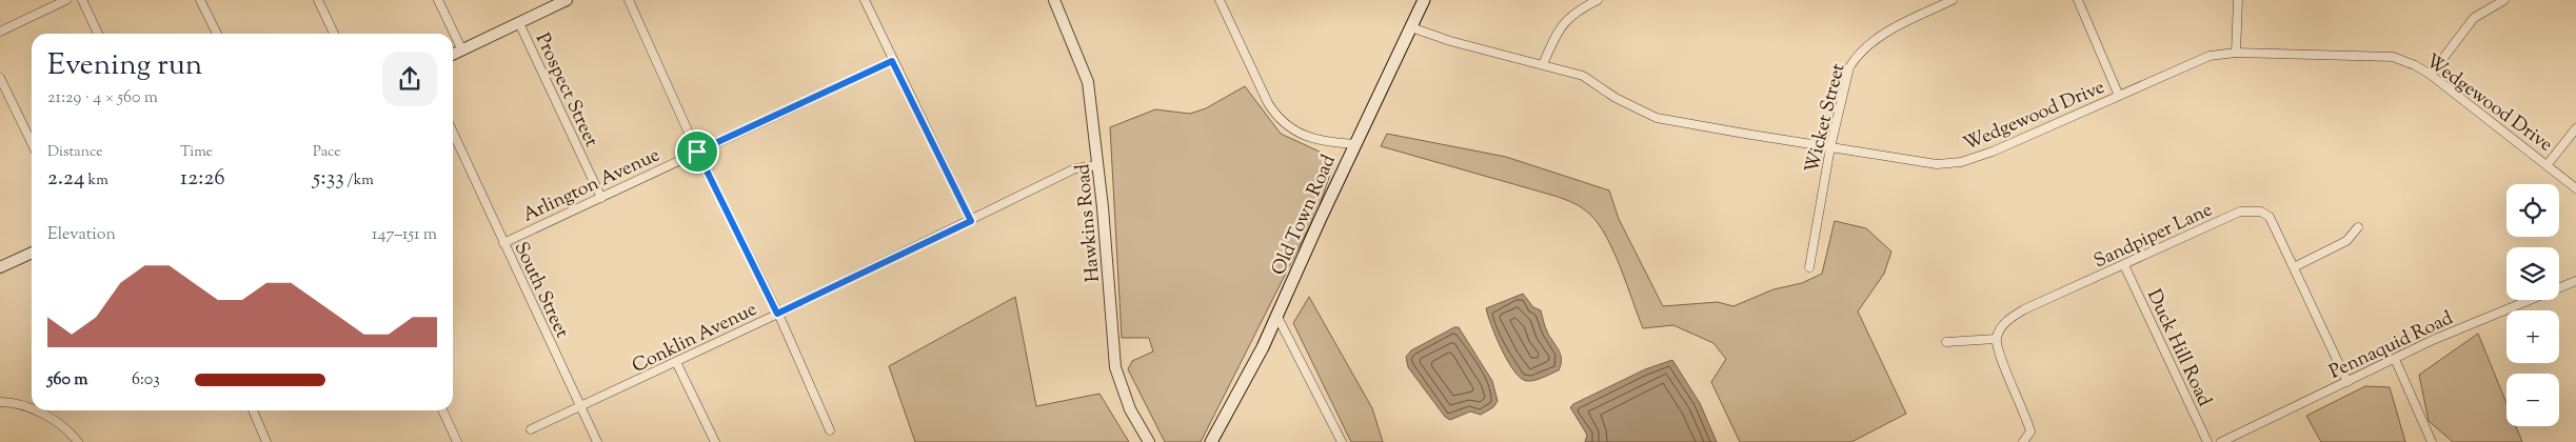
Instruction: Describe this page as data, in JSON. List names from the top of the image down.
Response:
{
  "streets": {
    "main road": ["Old Town Road"],
    "street": [
      "Prospect Street",
      "Wedgewood Drive",
      "Wicket Street",
      "Arlington Avenue",
      "Hawkins Road",
      "Sandpiper Lane",
      "South Street",
      "Conklin Avenue",
      "Pennaquid Road",
      "Duck Hill Road"
    ]
  },
  "crossings": [
    ["Prospect Street", "Arlington Avenue"],
    ["Wedgewood Drive", "Wicket Street"],
    ["Wedgewood Drive", "Old Town Road"],
    ["Arlington Avenue", "South Street"],
    ["Hawkins Road", "Conklin Avenue"],
    ["Sandpiper Lane", "Pennaquid Road"],
    ["Sandpiper Lane", "Duck Hill Road"],
    ["South Street", "Conklin Avenue"]
  ],
  "page": {
    "heading": ["Evening run", "21:29 · 4 × 560 m"],
    "stats": [
      ["Distance", "2.24 km"],
      ["Time", "12:26"],
      ["Pace", "5:33 /km"]
    ],
    "map_buttons": ["+", "−"],
    "chart": ["Elevation", "147–151 m"],
    "list": [
      {
        "name": "560 m",
        "note": "6:03"
      }
    ]
  }
}
